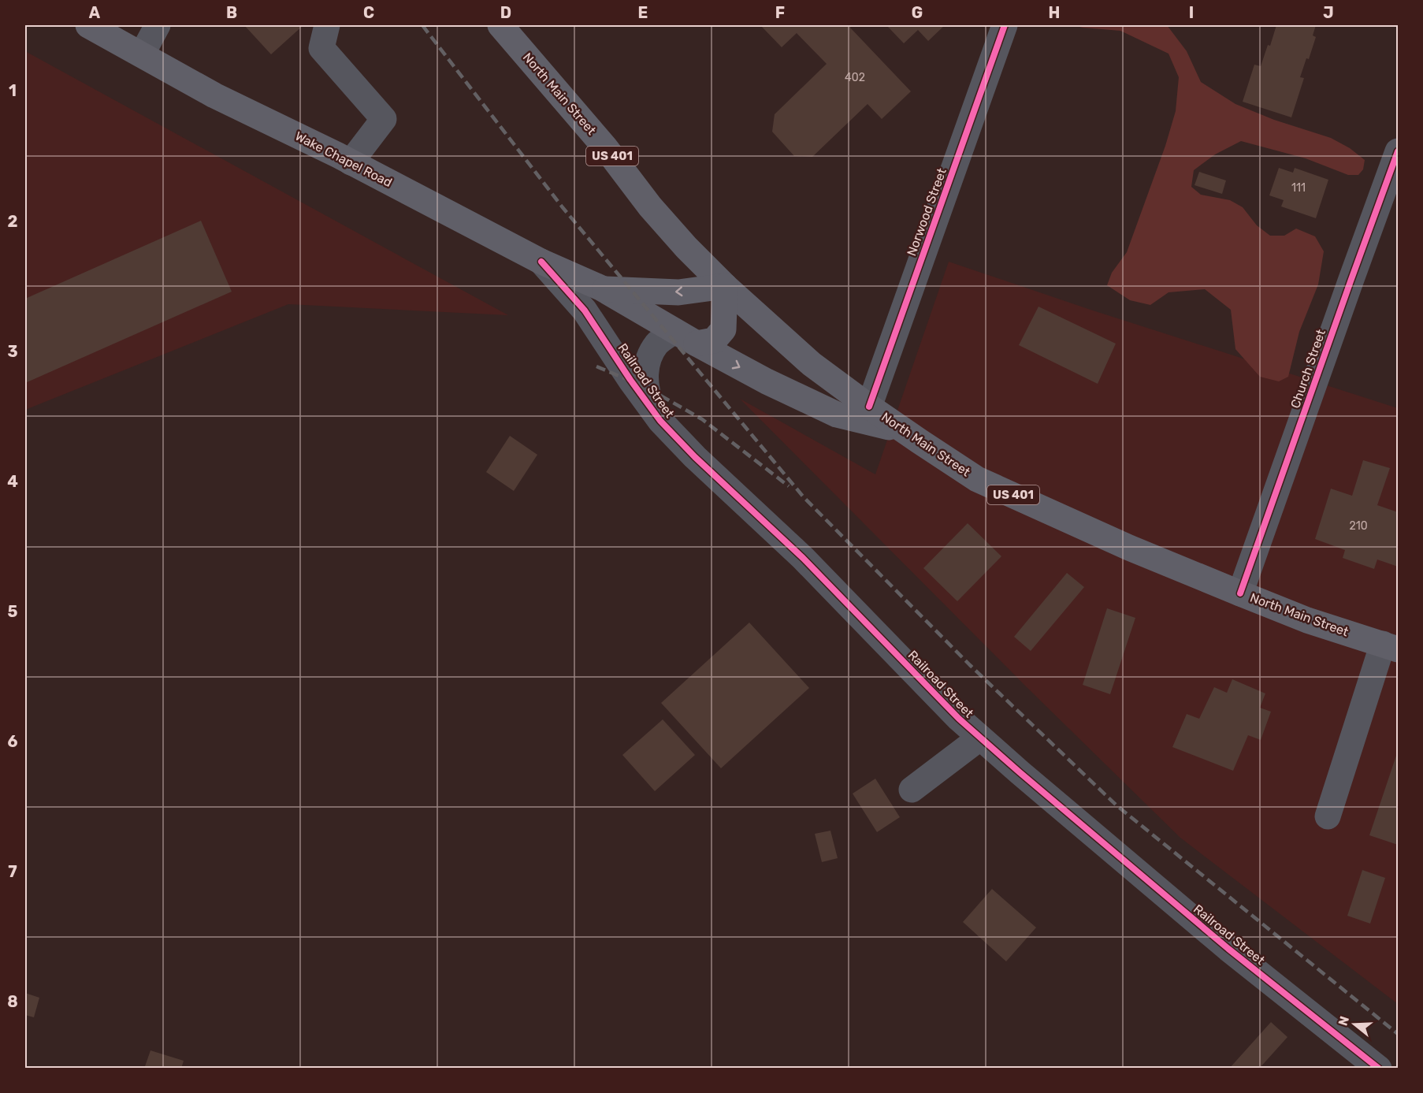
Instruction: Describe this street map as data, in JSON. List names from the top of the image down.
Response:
{
  "streets": {
    "main road": ["North Main Street", "US 401", "Wake Chapel Road"],
    "street": ["Norwood Street", "Church Street", "Railroad Street"]
  },
  "crossings": [
    ["North Main Street", "Wake Chapel Road"],
    ["North Main Street", "Norwood Street"],
    ["North Main Street", "Church Street"],
    ["Wake Chapel Road", "Railroad Street"]
  ],
  "house_numbers": ["402", "111", "210"],
  "north": "left",
  "grid": {
    "columns": [
      "A",
      "B",
      "C",
      "D",
      "E",
      "F",
      "G",
      "H",
      "I",
      "J"
    ],
    "rows": [
      "1",
      "2",
      "3",
      "4",
      "5",
      "6",
      "7",
      "8"
    ]
  }
}
